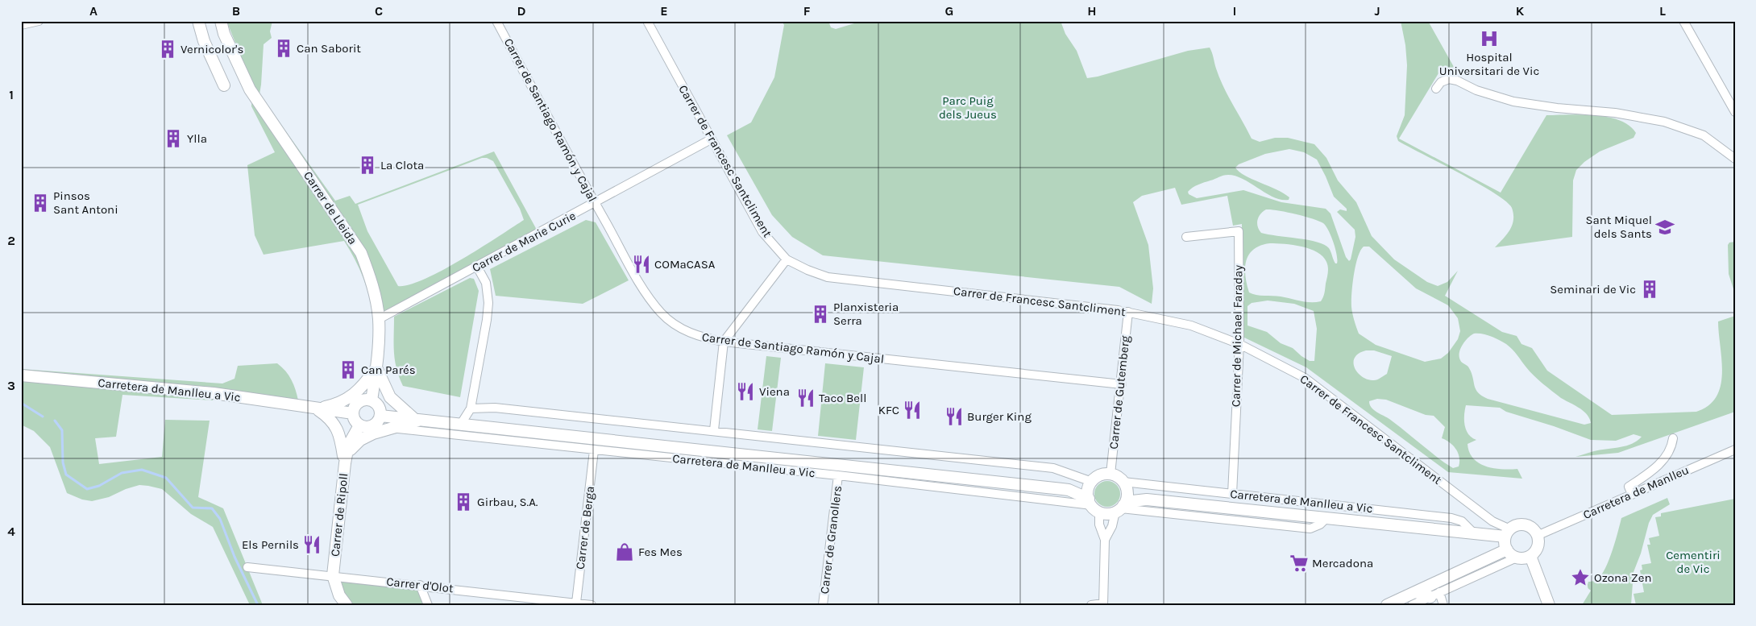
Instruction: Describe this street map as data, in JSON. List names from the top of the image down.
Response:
{
  "streets": {
    "street": [
      "Carrer de Santiago Ramón y Cajal",
      "Carrer de Francesc Santcliment",
      "Carrer de Lleida",
      "Carrer de Marie Curie",
      "Carrer de Michael Faraday",
      "Carretera de Manlleu a Vic",
      "Carrer de Gutemberg",
      "Carretera de Manlleu",
      "Carrer de Ripoll",
      "Carrer de Berga",
      "Carrer de Granollers",
      "Carrer d'Olot"
    ]
  },
  "crossings": [
    ["Carrer de Santiago Ramón y Cajal", "Carrer de Marie Curie"],
    ["Carrer de Santiago Ramón y Cajal", "Carrer de Gutemberg"],
    ["Carrer de Francesc Santcliment", "Carrer de Marie Curie"],
    ["Carrer de Francesc Santcliment", "Carrer de Michael Faraday"],
    ["Carrer de Francesc Santcliment", "Carretera de Manlleu a Vic"],
    ["Carrer de Francesc Santcliment", "Carrer de Gutemberg"],
    ["Carrer de Francesc Santcliment", "Carretera de Manlleu"],
    ["Carrer de Lleida", "Carrer de Marie Curie"],
    ["Carrer de Lleida", "Carretera de Manlleu a Vic"],
    ["Carrer de Lleida", "Carrer de Ripoll"],
    ["Carrer de Michael Faraday", "Carretera de Manlleu a Vic"],
    ["Carretera de Manlleu a Vic", "Carrer de Gutemberg"],
    ["Carretera de Manlleu a Vic", "Carretera de Manlleu"],
    ["Carretera de Manlleu a Vic", "Carrer de Ripoll"],
    ["Carretera de Manlleu a Vic", "Carrer de Berga"],
    ["Carretera de Manlleu a Vic", "Carrer de Granollers"],
    ["Carrer de Ripoll", "Carrer d'Olot"],
    ["Carrer de Berga", "Carrer d'Olot"]
  ],
  "parks": ["Parc Puig dels Jueus", "Cementiri de Vic"],
  "places": {
    "hospital": ["Hospital Universitari de Vic"],
    "building": [
      "Can Saborit",
      "Vernicolor's",
      "Ylla",
      "La Clota",
      "Pinsos Sant Antoni",
      "Seminari de Vic",
      "Planxisteria Serra",
      "Can Parés",
      "Girbau, S.A."
    ],
    "school or university": ["Sant Miquel dels Sants"],
    "restaurant": [
      "COMaCASA",
      "Viena",
      "Taco Bell",
      "KFC",
      "Burger King",
      "Els Pernils"
    ],
    "shop": ["Fes Mes"],
    "supermarket": ["Mercadona"],
    "place": ["Ozona Zen"]
  },
  "grid": {
    "columns": [
      "A",
      "B",
      "C",
      "D",
      "E",
      "F",
      "G",
      "H",
      "I",
      "J",
      "K",
      "L"
    ],
    "rows": [
      "1",
      "2",
      "3",
      "4"
    ]
  }
}
